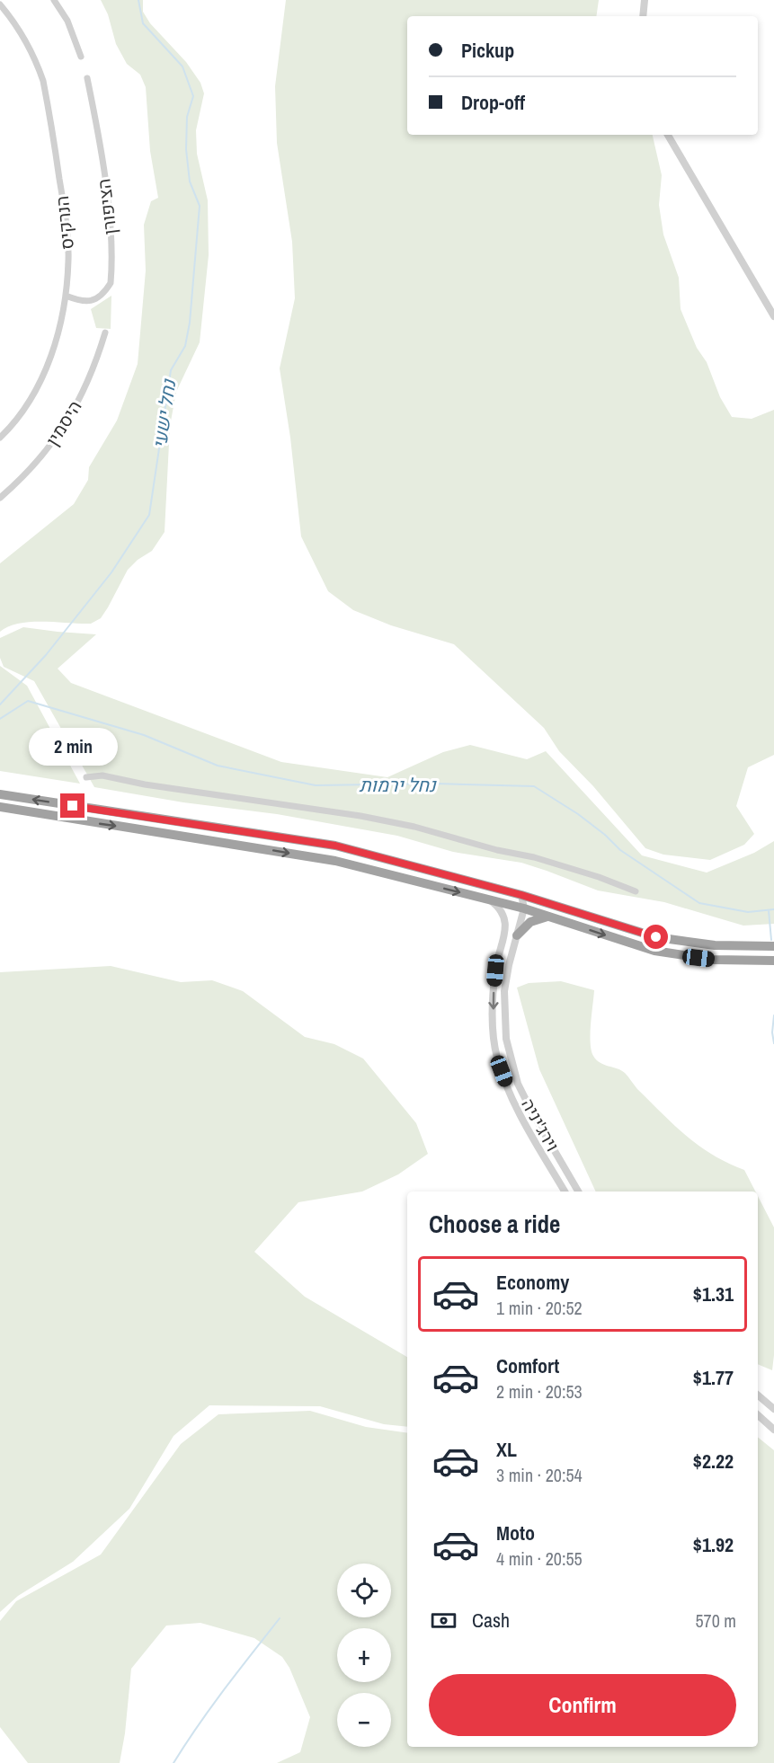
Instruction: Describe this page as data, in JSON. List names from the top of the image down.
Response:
{
  "streets": {
    "street": [
      "הציפורן",
      "הנרקיס",
      "היסמין",
      "וירג'יניה"
    ]
  },
  "crossings": [
    ["הציפורן", "הנרקיס"]
  ],
  "water": ["נחל ישעי", "נחל ירמות"],
  "page": {
    "banner": ["Pickup", "Drop-off"],
    "bubble": "2 min",
    "heading": "Choose a ride",
    "list": [
      {
        "name": "Economy",
        "note": "1 min · 20:52",
        "value": "$1.31"
      },
      {
        "name": "Comfort",
        "note": "2 min · 20:53",
        "value": "$1.77"
      },
      {
        "name": "XL",
        "note": "3 min · 20:54",
        "value": "$2.22"
      },
      {
        "name": "Moto",
        "note": "4 min · 20:55",
        "value": "$1.92"
      }
    ],
    "map_buttons": ["+", "−"],
    "pay": ["Cash", "570 m"],
    "buttons": "Confirm"
  }
}
